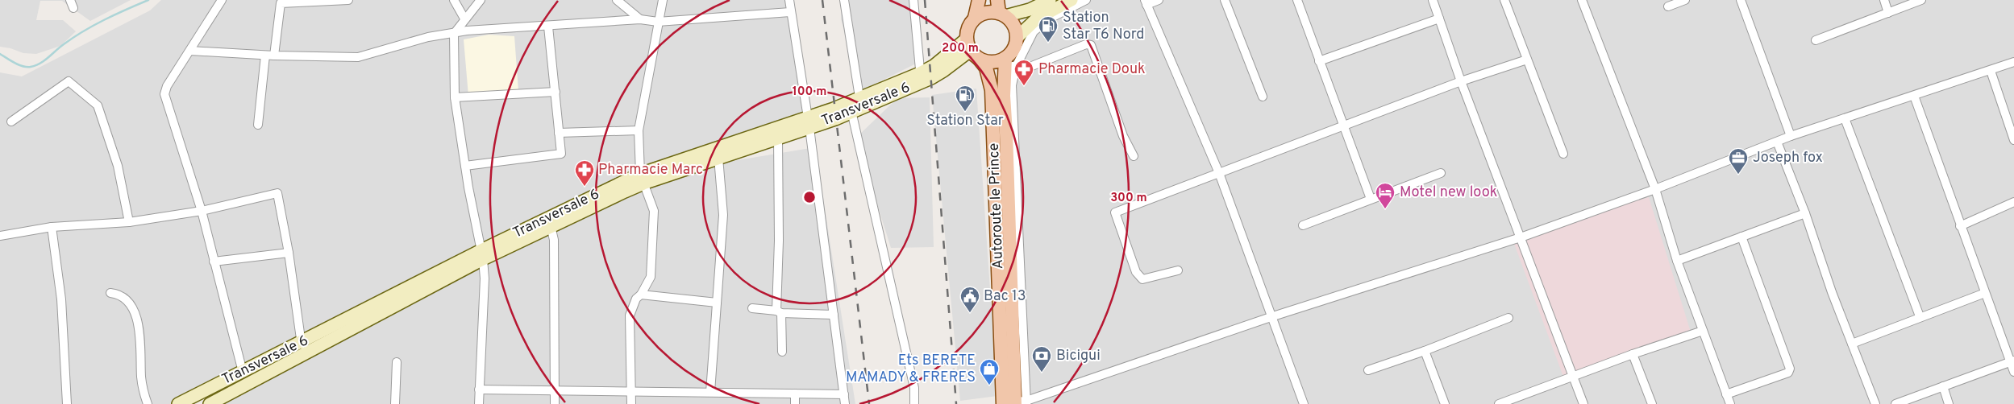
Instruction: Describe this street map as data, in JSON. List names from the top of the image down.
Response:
{
  "streets": {
    "main road": ["Transversale 6", "Autoroute le Prince"]
  },
  "crossings": [
    ["Transversale 6", "Autoroute le Prince"]
  ],
  "places": {
    "fuel station": ["Station Star T6 Nord", "Station Star"],
    "pharmacy": ["Pharmacie Douk", "Pharmacie Marc"],
    "office": ["Joseph fox"],
    "hotel": ["Motel new look"],
    "public building": ["Bac 13"],
    "bank": ["Bicigui"],
    "shop": ["Ets BERETE MAMADY & FRERES"]
  },
  "rings": ["200 m", "100 m", "300 m"]
}
